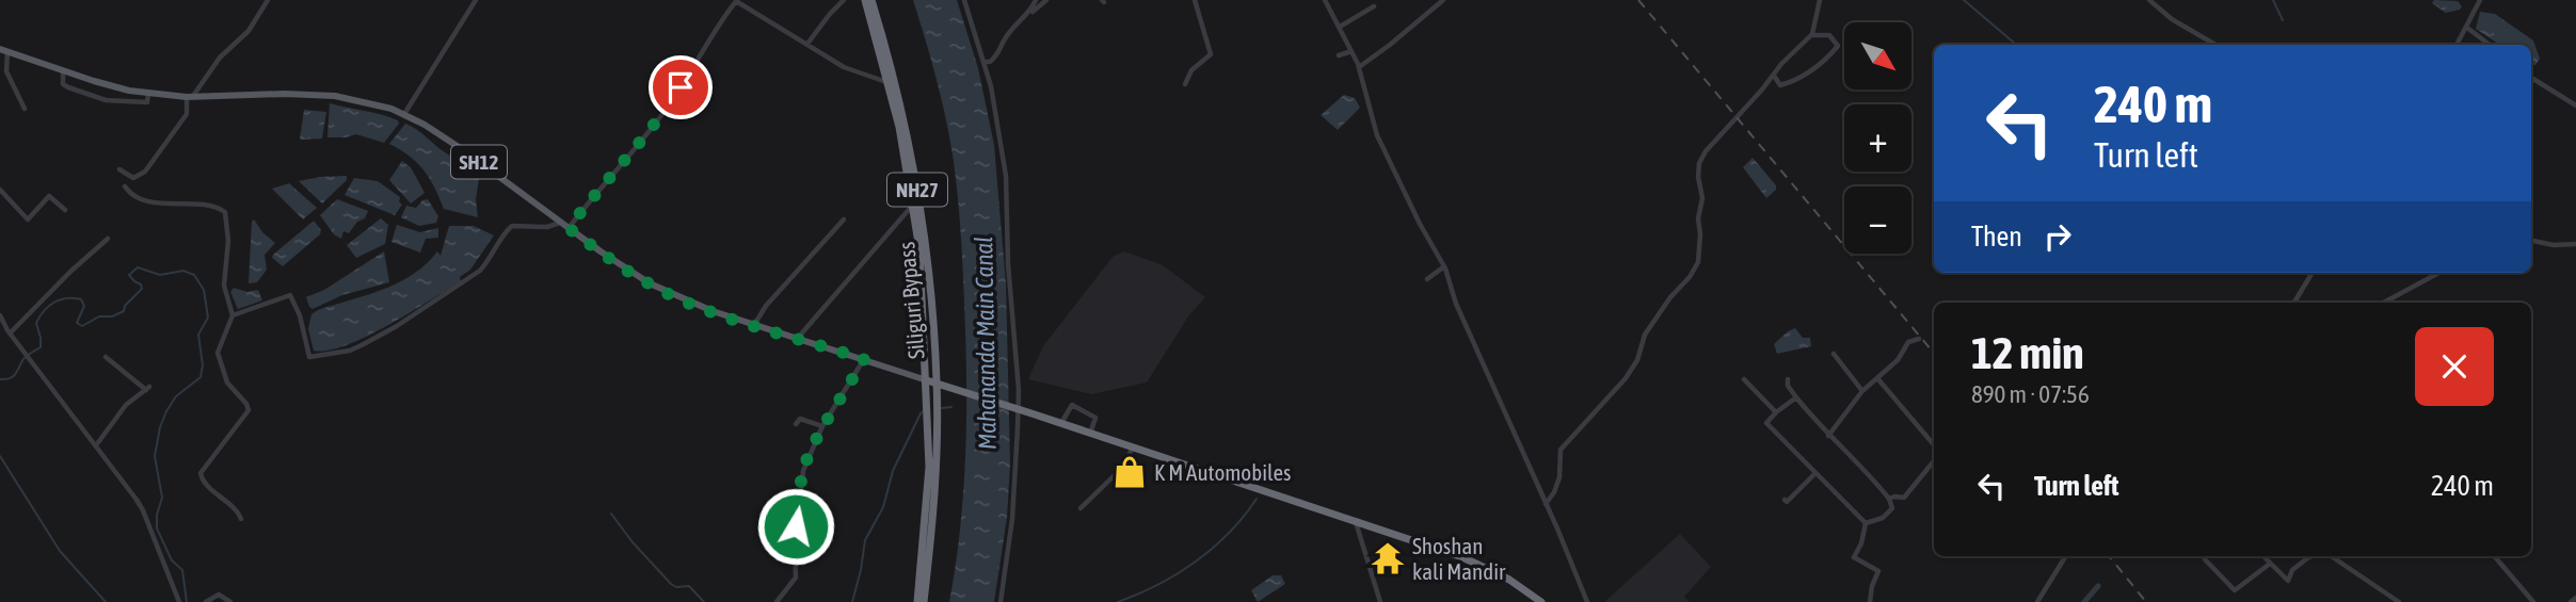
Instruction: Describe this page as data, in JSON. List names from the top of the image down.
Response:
{
  "streets": {
    "highway": ["NH27", "Siliguri Bypass"],
    "main road": ["SH12"]
  },
  "crossings": [
    ["SH12", "NH27"],
    ["NH27", "Siliguri Bypass"]
  ],
  "water": ["Mahananda Main Canal"],
  "places": {
    "shop": ["K M Automobiles"],
    "temple": ["Shoshan kali Mandir"]
  },
  "north": "bottom right",
  "page": {
    "map_buttons": ["+", "−"],
    "turn": ["240 m", "Turn left"],
    "then": "Then",
    "heading": ["12 min", "890 m · 07:56"],
    "list": [
      {
        "name": "Turn left",
        "value": "240 m"
      }
    ]
  }
}
